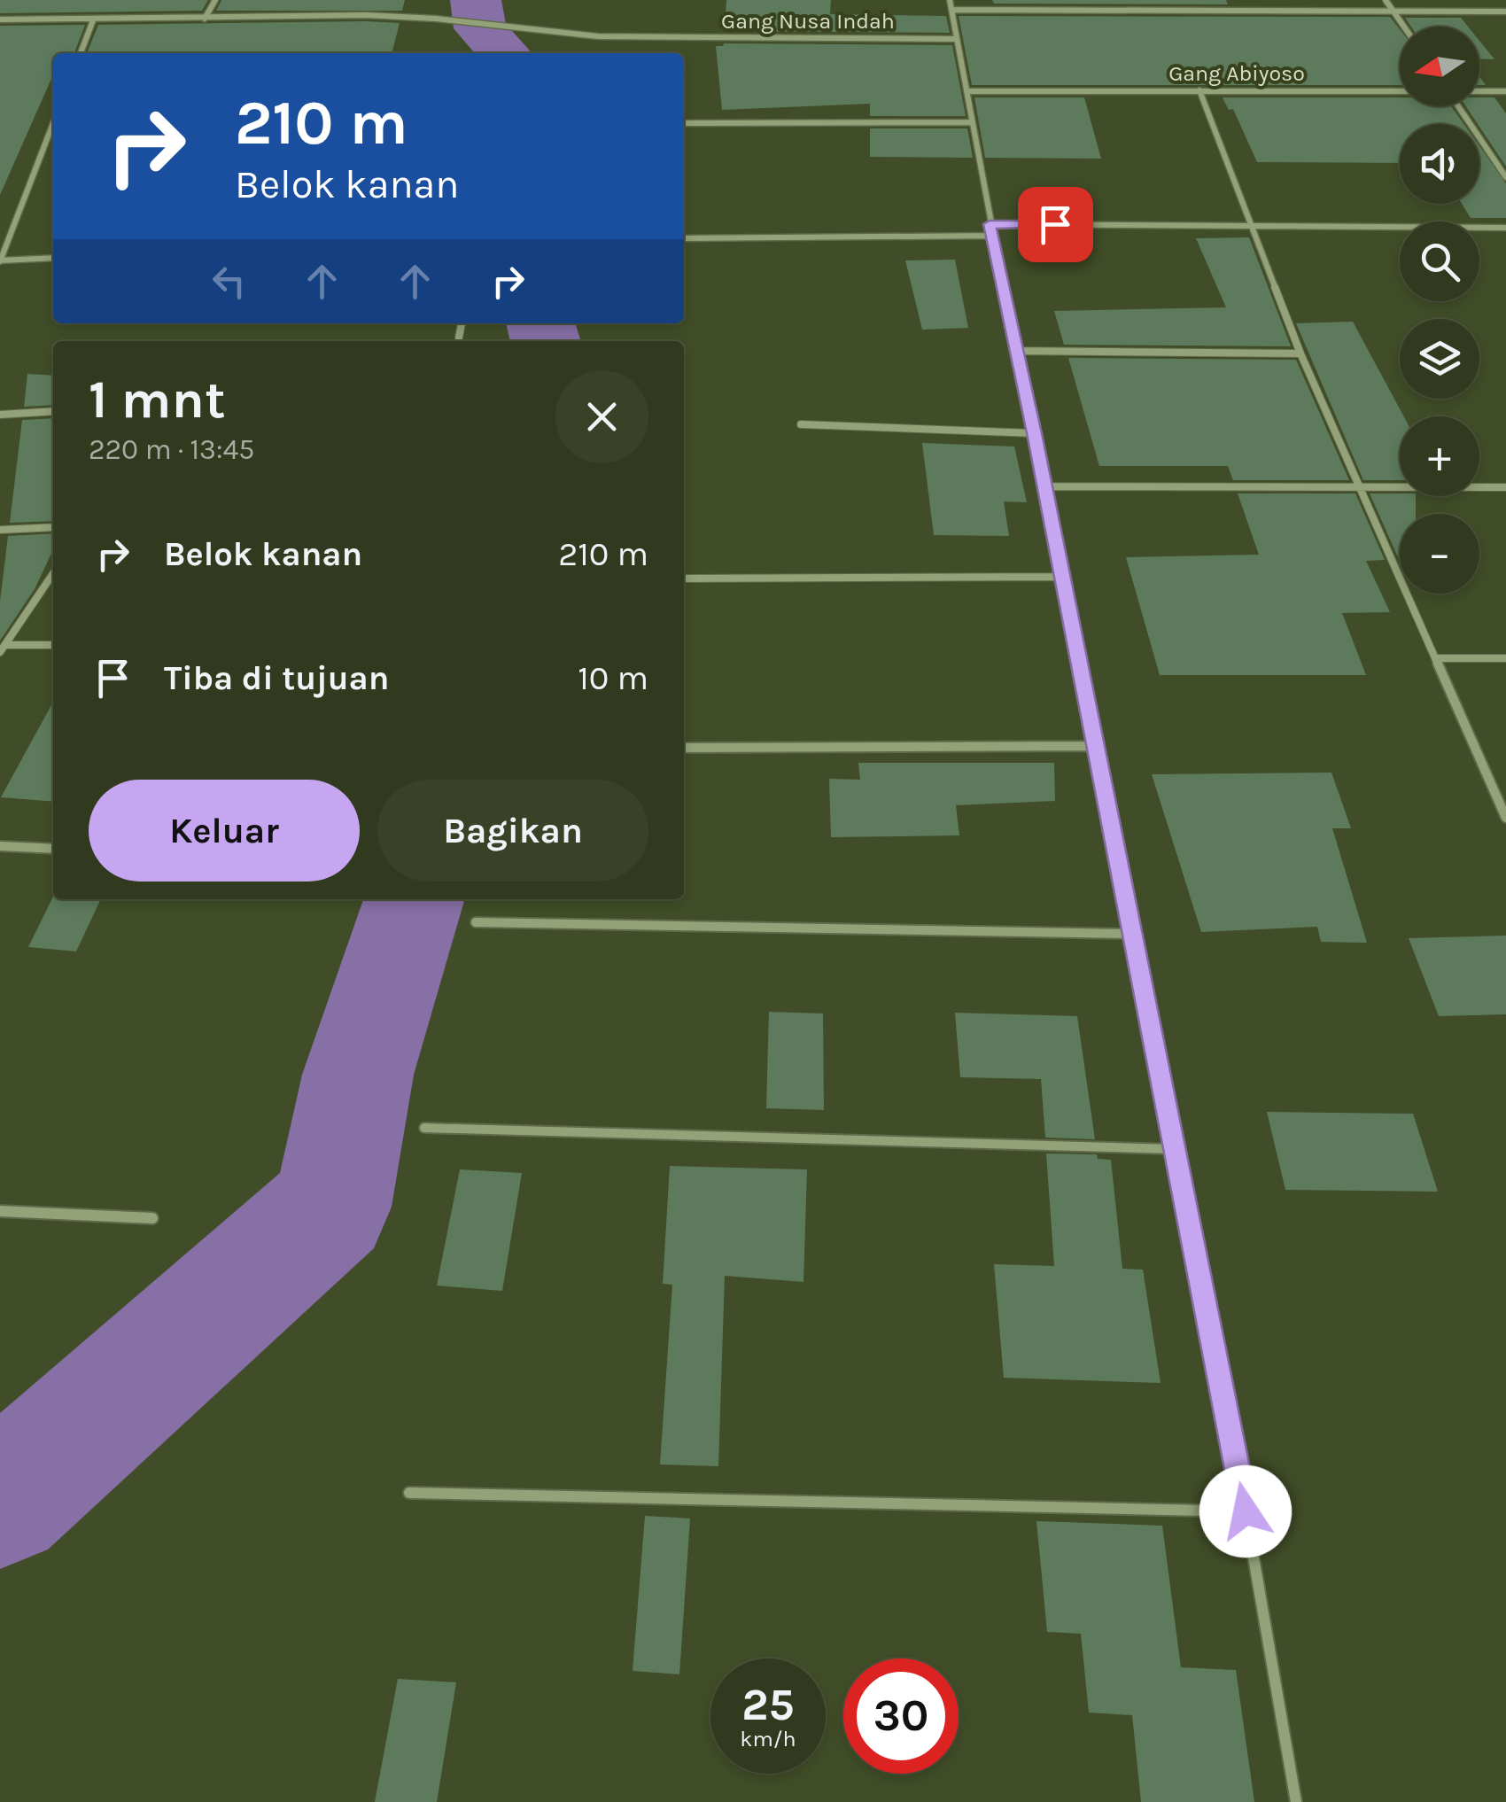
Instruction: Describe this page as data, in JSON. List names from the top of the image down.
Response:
{
  "streets": {
    "street": ["Gang Nusa Indah", "Gang Abiyoso"]
  },
  "north": "left",
  "page": {
    "map_buttons": ["+", "−"],
    "turn": ["210 m", "Belok kanan"],
    "heading": ["1 mnt", "220 m · 13:45"],
    "list": [
      {
        "name": "Belok kanan",
        "value": "210 m"
      },
      {
        "name": "Tiba di tujuan",
        "value": "10 m"
      }
    ],
    "buttons": ["Keluar", "Bagikan"],
    "speed": "25 km/h",
    "limit": "30"
  }
}
